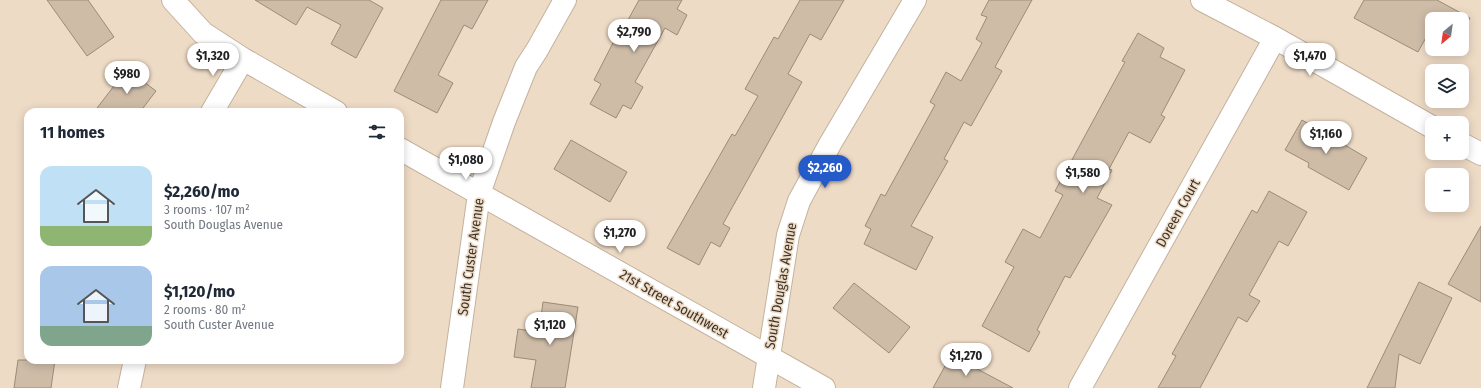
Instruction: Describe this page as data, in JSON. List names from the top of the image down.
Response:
{
  "streets": {
    "street": [
      "Doreen Court",
      "South Custer Avenue",
      "South Douglas Avenue",
      "21st Street Southwest"
    ]
  },
  "crossings": [
    ["South Custer Avenue", "21st Street Southwest"],
    ["South Douglas Avenue", "21st Street Southwest"]
  ],
  "north": "bottom left",
  "page": {
    "map_buttons": ["+", "−"],
    "price": [
      "$2,790",
      "$1,320",
      "$1,470",
      "$980",
      "$1,160",
      "$1,080",
      "$2,260",
      "$1,580",
      "$1,270",
      "$1,120",
      "$1,270"
    ],
    "heading": "11 homes",
    "list": [
      {
        "name": "$2,260/mo",
        "note": "3 rooms · 107 m² · South Douglas Avenue"
      },
      {
        "name": "$1,120/mo",
        "note": "2 rooms · 80 m² · South Custer Avenue"
      }
    ]
  }
}
